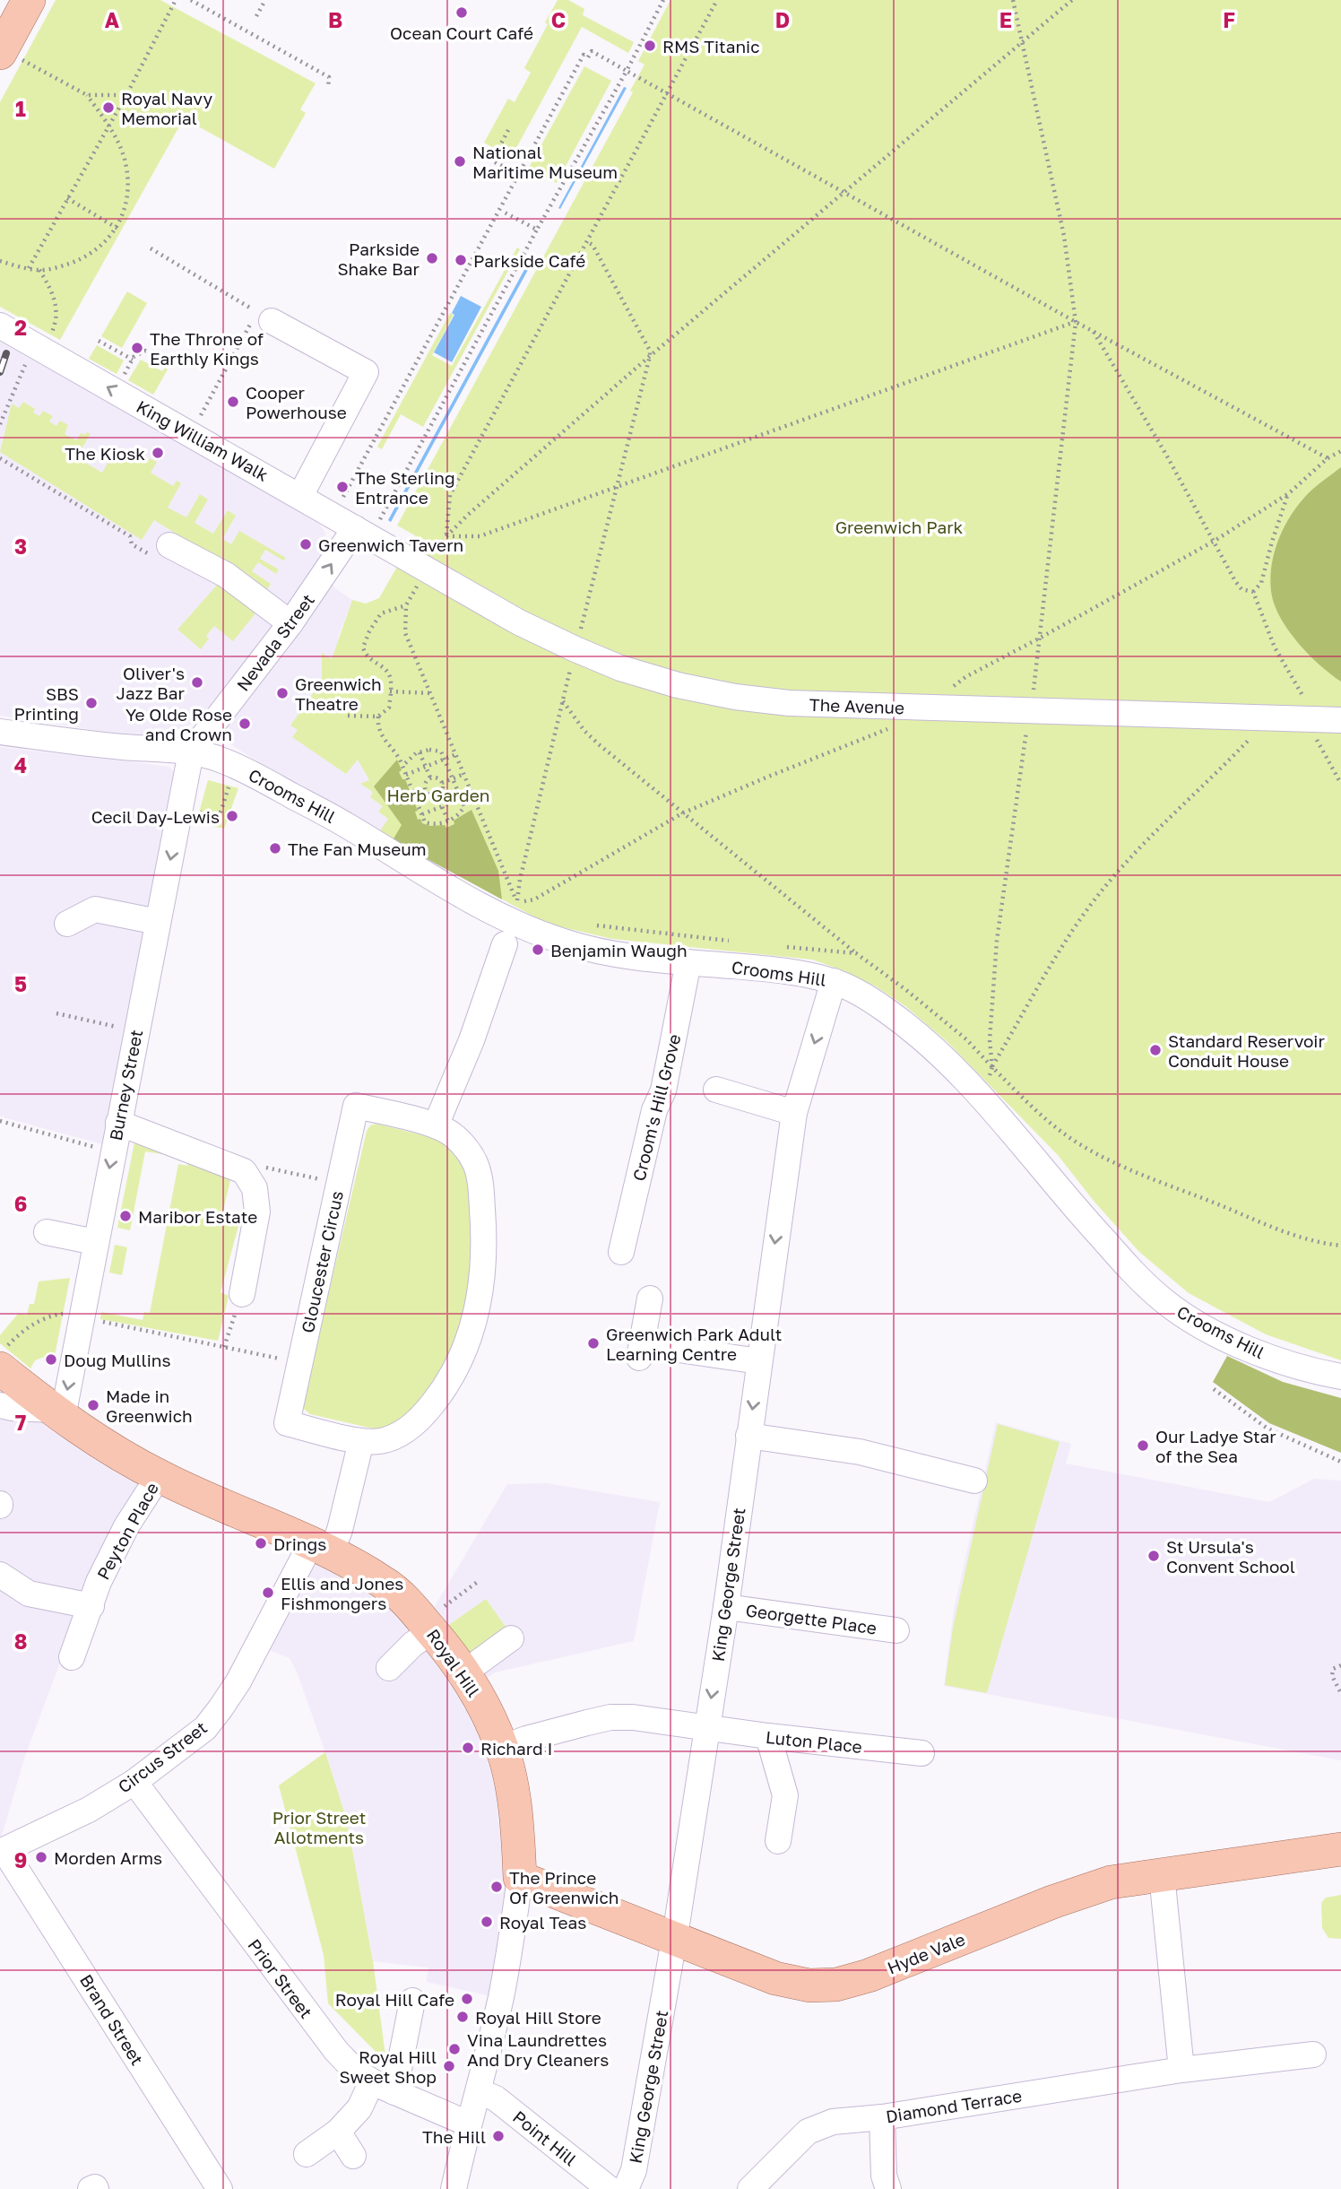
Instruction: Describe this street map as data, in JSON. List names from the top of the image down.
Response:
{
  "streets": {
    "main road": ["Royal Hill", "Hyde Vale"],
    "street": [
      "King William Walk",
      "Nevada Street",
      "The Avenue",
      "Crooms Hill",
      "Burney Street",
      "Croom's Hill Grove",
      "Gloucester Circus",
      "Peyton Place",
      "King George Street",
      "Georgette Place",
      "Luton Place",
      "Circus Street",
      "Prior Street",
      "Brand Street",
      "Diamond Terrace",
      "Point Hill"
    ]
  },
  "crossings": [
    ["King William Walk", "Nevada Street"],
    ["King William Walk", "The Avenue"],
    ["Nevada Street", "Crooms Hill"],
    ["Nevada Street", "Burney Street"],
    ["Crooms Hill", "Burney Street"],
    ["Crooms Hill", "Croom's Hill Grove"],
    ["Crooms Hill", "King George Street"],
    ["Burney Street", "Royal Hill"],
    ["Peyton Place", "Royal Hill"],
    ["King George Street", "Georgette Place"],
    ["King George Street", "Luton Place"],
    ["King George Street", "Hyde Vale"],
    ["Royal Hill", "Luton Place"],
    ["Royal Hill", "Circus Street"],
    ["Royal Hill", "Hyde Vale"],
    ["Royal Hill", "Prior Street"],
    ["Royal Hill", "Point Hill"],
    ["Circus Street", "Prior Street"],
    ["Circus Street", "Brand Street"]
  ],
  "one_way": [
    "King William Walk",
    "Nevada Street",
    "Burney Street",
    "King George Street"
  ],
  "parks": ["Greenwich Park", "Herb Garden", "Prior Street Allotments"],
  "places": [
    "Ocean Court Café",
    "RMS Titanic",
    "Royal Navy Memorial",
    "National Maritime Museum",
    "Parkside Shake Bar",
    "Parkside Café",
    "The Throne of Earthly Kings",
    "Cooper Powerhouse",
    "The Kiosk",
    "The Sterling Entrance",
    "Greenwich Tavern",
    "Oliver's Jazz Bar",
    "Greenwich Theatre",
    "SBS Printing",
    "Ye Olde Rose and Crown",
    "Cecil Day-Lewis",
    "The Fan Museum",
    "Benjamin Waugh",
    "Standard Reservoir Conduit House",
    "Maribor Estate",
    "Greenwich Park Adult Learning Centre",
    "Doug Mullins",
    "Made in Greenwich",
    "Our Ladye Star of the Sea",
    "Drings",
    "St Ursula's Convent School",
    "Ellis and Jones Fishmongers",
    "Richard I",
    "Morden Arms",
    "The Prince Of Greenwich",
    "Royal Teas",
    "Royal Hill Cafe",
    "Royal Hill Store",
    "Vina Laundrettes And Dry Cleaners",
    "Royal Hill Sweet Shop",
    "The Hill"
  ],
  "grid": {
    "columns": [
      "A",
      "B",
      "C",
      "D",
      "E",
      "F"
    ],
    "rows": [
      "1",
      "2",
      "3",
      "4",
      "5",
      "6",
      "7",
      "8",
      "9"
    ]
  }
}
